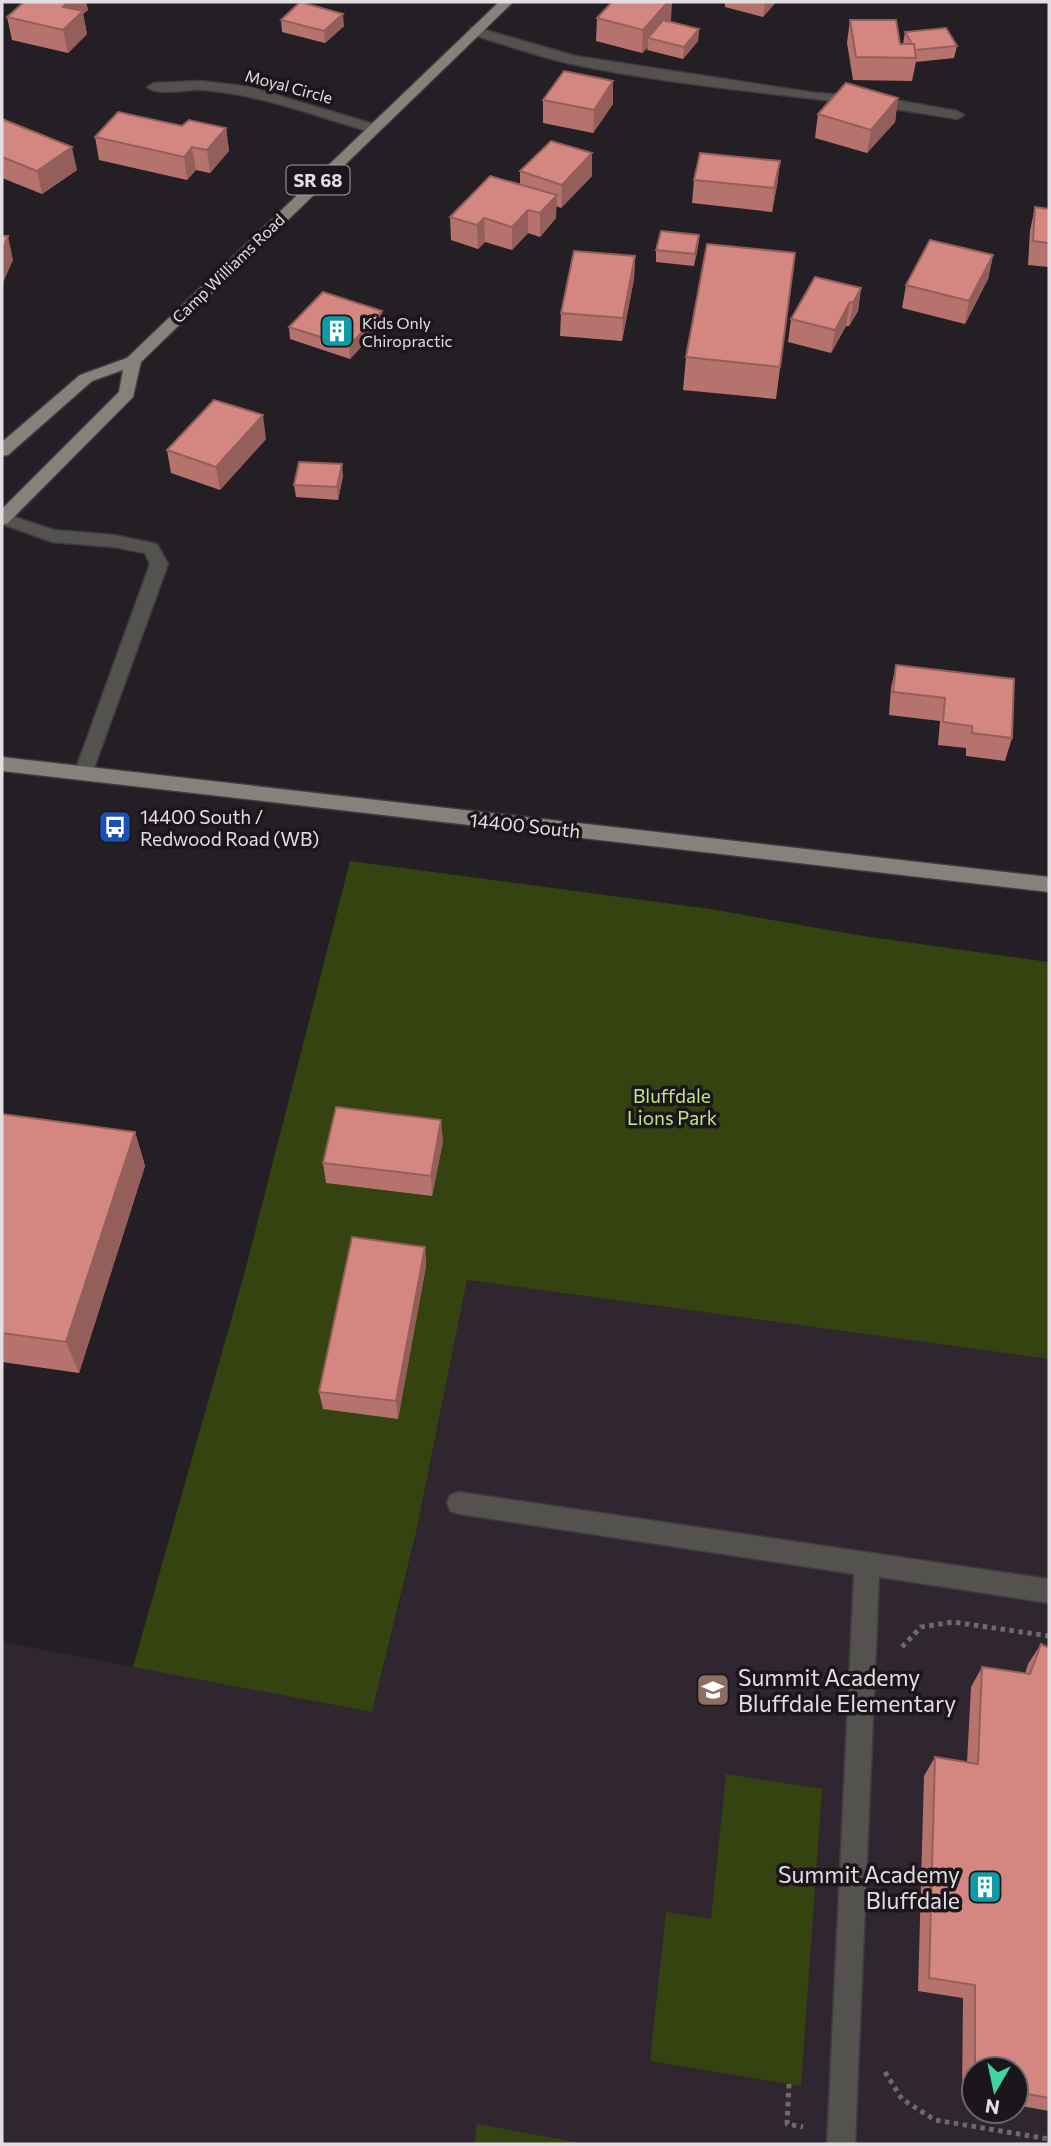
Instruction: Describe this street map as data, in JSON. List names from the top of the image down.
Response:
{
  "streets": {
    "main road": ["SR 68", "Camp Williams Road", "14400 South"],
    "street": ["Moyal Circle"]
  },
  "crossings": [
    ["Moyal Circle", "Camp Williams Road"]
  ],
  "parks": ["Bluffdale Lions Park"],
  "places": {
    "building": ["Kids Only Chiropractic", "Summit Academy Bluffdale"],
    "bus stop": ["14400 South / Redwood Road (WB)"],
    "school or university": ["Summit Academy Bluffdale Elementary"]
  },
  "north": "bottom"
}
